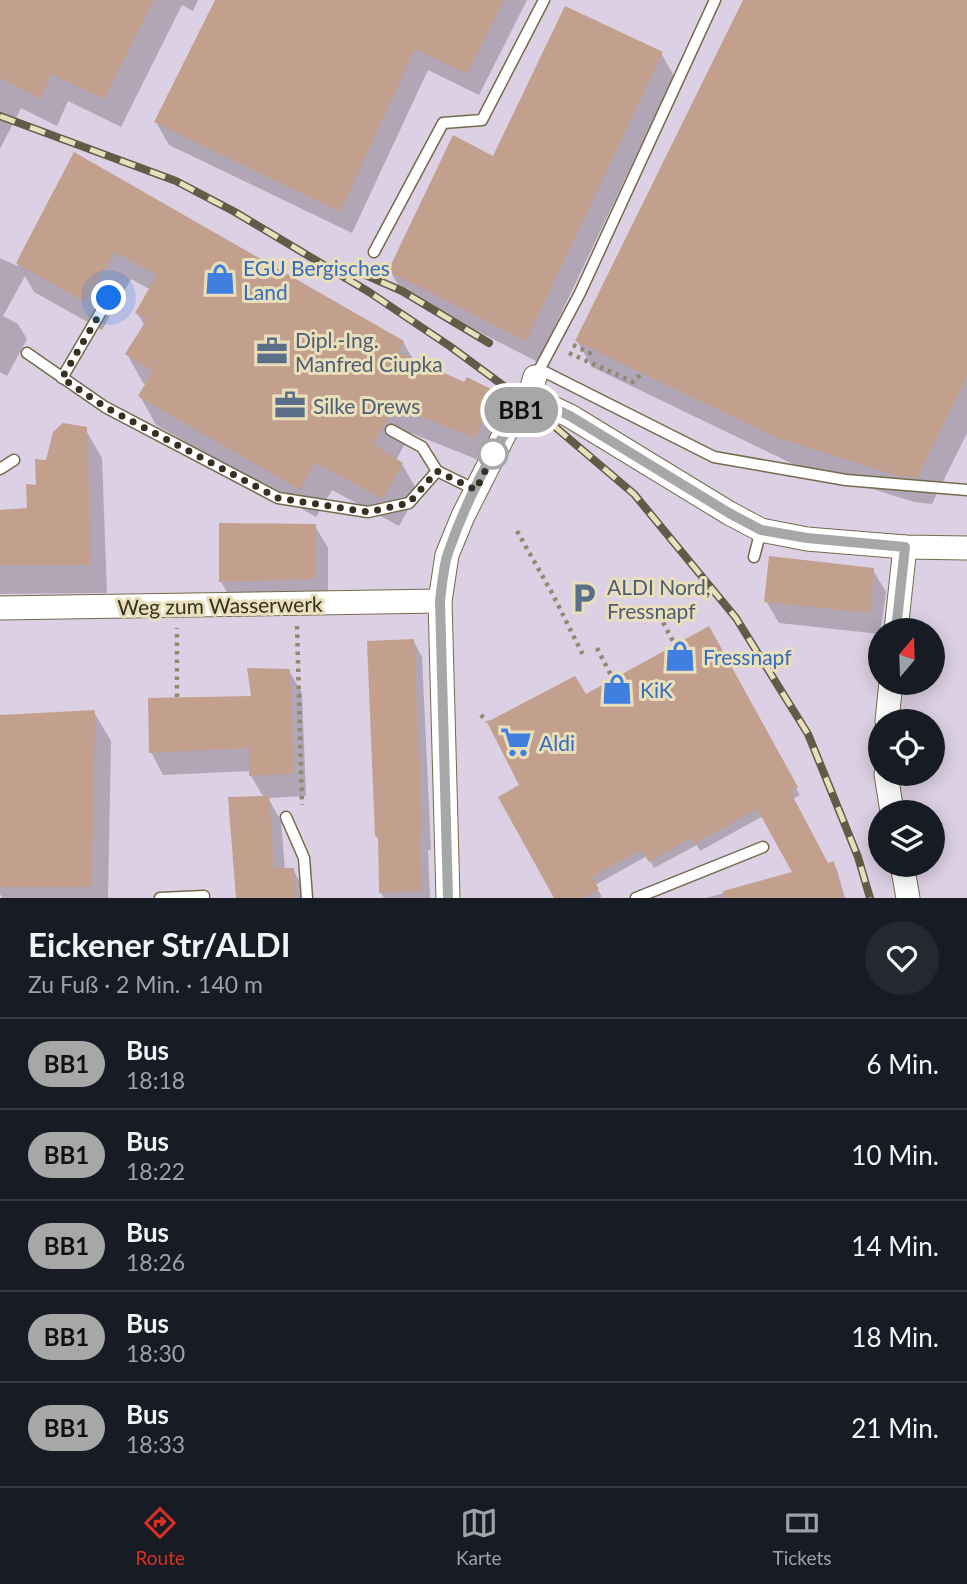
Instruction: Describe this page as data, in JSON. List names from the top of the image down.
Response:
{
  "streets": {
    "street": ["Weg zum Wasserwerk"]
  },
  "places": {
    "shop": ["EGU Bergisches Land", "Fressnapf", "KiK"],
    "office": ["Dipl.-Ing. Manfred Ciupka", "Silke Drews"],
    "parking": ["ALDI Nord, Fressnapf"],
    "supermarket": ["Aldi"]
  },
  "lines": ["bus line BB1"],
  "north": "top",
  "page": {
    "on_map": "BB1",
    "heading": ["Eickener Str/ALDI", "Zu Fuß · 2 Min. · 140 m"],
    "list": [
      {
        "mark": "BB1",
        "name": "Bus",
        "note": "18:18",
        "value": "6 Min."
      },
      {
        "mark": "BB1",
        "name": "Bus",
        "note": "18:22",
        "value": "10 Min."
      },
      {
        "mark": "BB1",
        "name": "Bus",
        "note": "18:26",
        "value": "14 Min."
      },
      {
        "mark": "BB1",
        "name": "Bus",
        "note": "18:30",
        "value": "18 Min."
      },
      {
        "mark": "BB1",
        "name": "Bus",
        "note": "18:33",
        "value": "21 Min."
      }
    ],
    "tabs": ["Route", "Karte", "Tickets"]
  }
}
